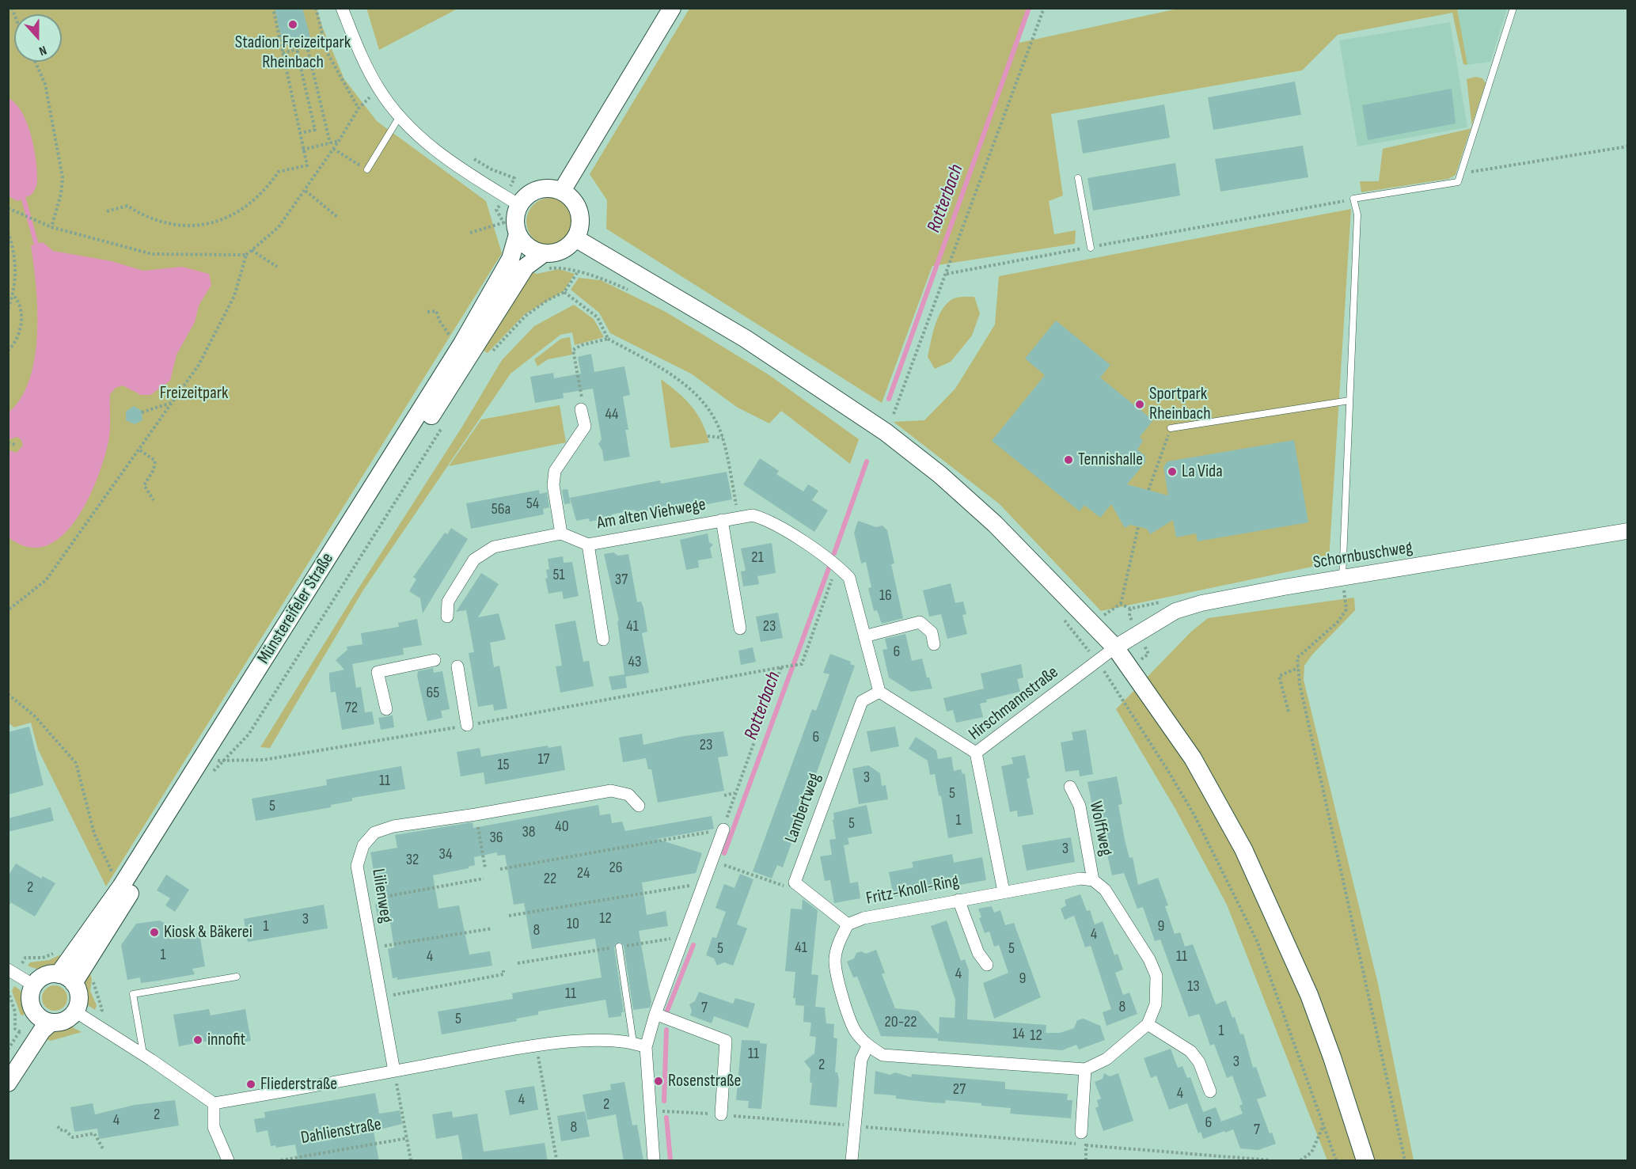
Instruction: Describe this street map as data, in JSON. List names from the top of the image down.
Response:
{
  "streets": {
    "main road": ["Münstereifeler Straße"],
    "street": [
      "Am alten Viehwege",
      "Schornbuschweg",
      "Hirschmannstraße",
      "Lambertweg",
      "Wolffweg",
      "Fritz-Knoll-Ring",
      "Lilienweg"
    ],
    "path": ["Dahlienstraße"]
  },
  "crossings": [
    ["Am alten Viehwege", "Lambertweg"],
    ["Schornbuschweg", "Hirschmannstraße"],
    ["Hirschmannstraße", "Fritz-Knoll-Ring"],
    ["Wolffweg", "Fritz-Knoll-Ring"],
    ["Lilienweg", "Dahlienstraße"]
  ],
  "water": ["Rotterbach"],
  "parks": ["Freizeitpark"],
  "places": [
    "Stadion Freizeitpark Rheinbach",
    "Sportpark Rheinbach",
    "Tennishalle",
    "La Vida",
    "Kiosk & Bäkerei",
    "innofit",
    "Rosenstraße",
    "Fliederstraße"
  ],
  "house_numbers": [
    "44",
    "54",
    "56a",
    "21",
    "51",
    "37",
    "16",
    "41",
    "23",
    "6",
    "43",
    "65",
    "72",
    "6",
    "23",
    "17",
    "15",
    "3",
    "11",
    "5",
    "5",
    "1",
    "5",
    "40",
    "38",
    "36",
    "3",
    "34",
    "32",
    "26",
    "24",
    "22",
    "2",
    "12",
    "3",
    "10",
    "1",
    "9",
    "8",
    "4",
    "41",
    "5",
    "5",
    "1",
    "4",
    "11",
    "4",
    "9",
    "13",
    "11",
    "8",
    "7",
    "5",
    "20-22",
    "1",
    "14",
    "12",
    "11",
    "3",
    "2",
    "27",
    "4",
    "4",
    "2",
    "2",
    "4",
    "6",
    "8",
    "7"
  ],
  "north": "bottom"
}
